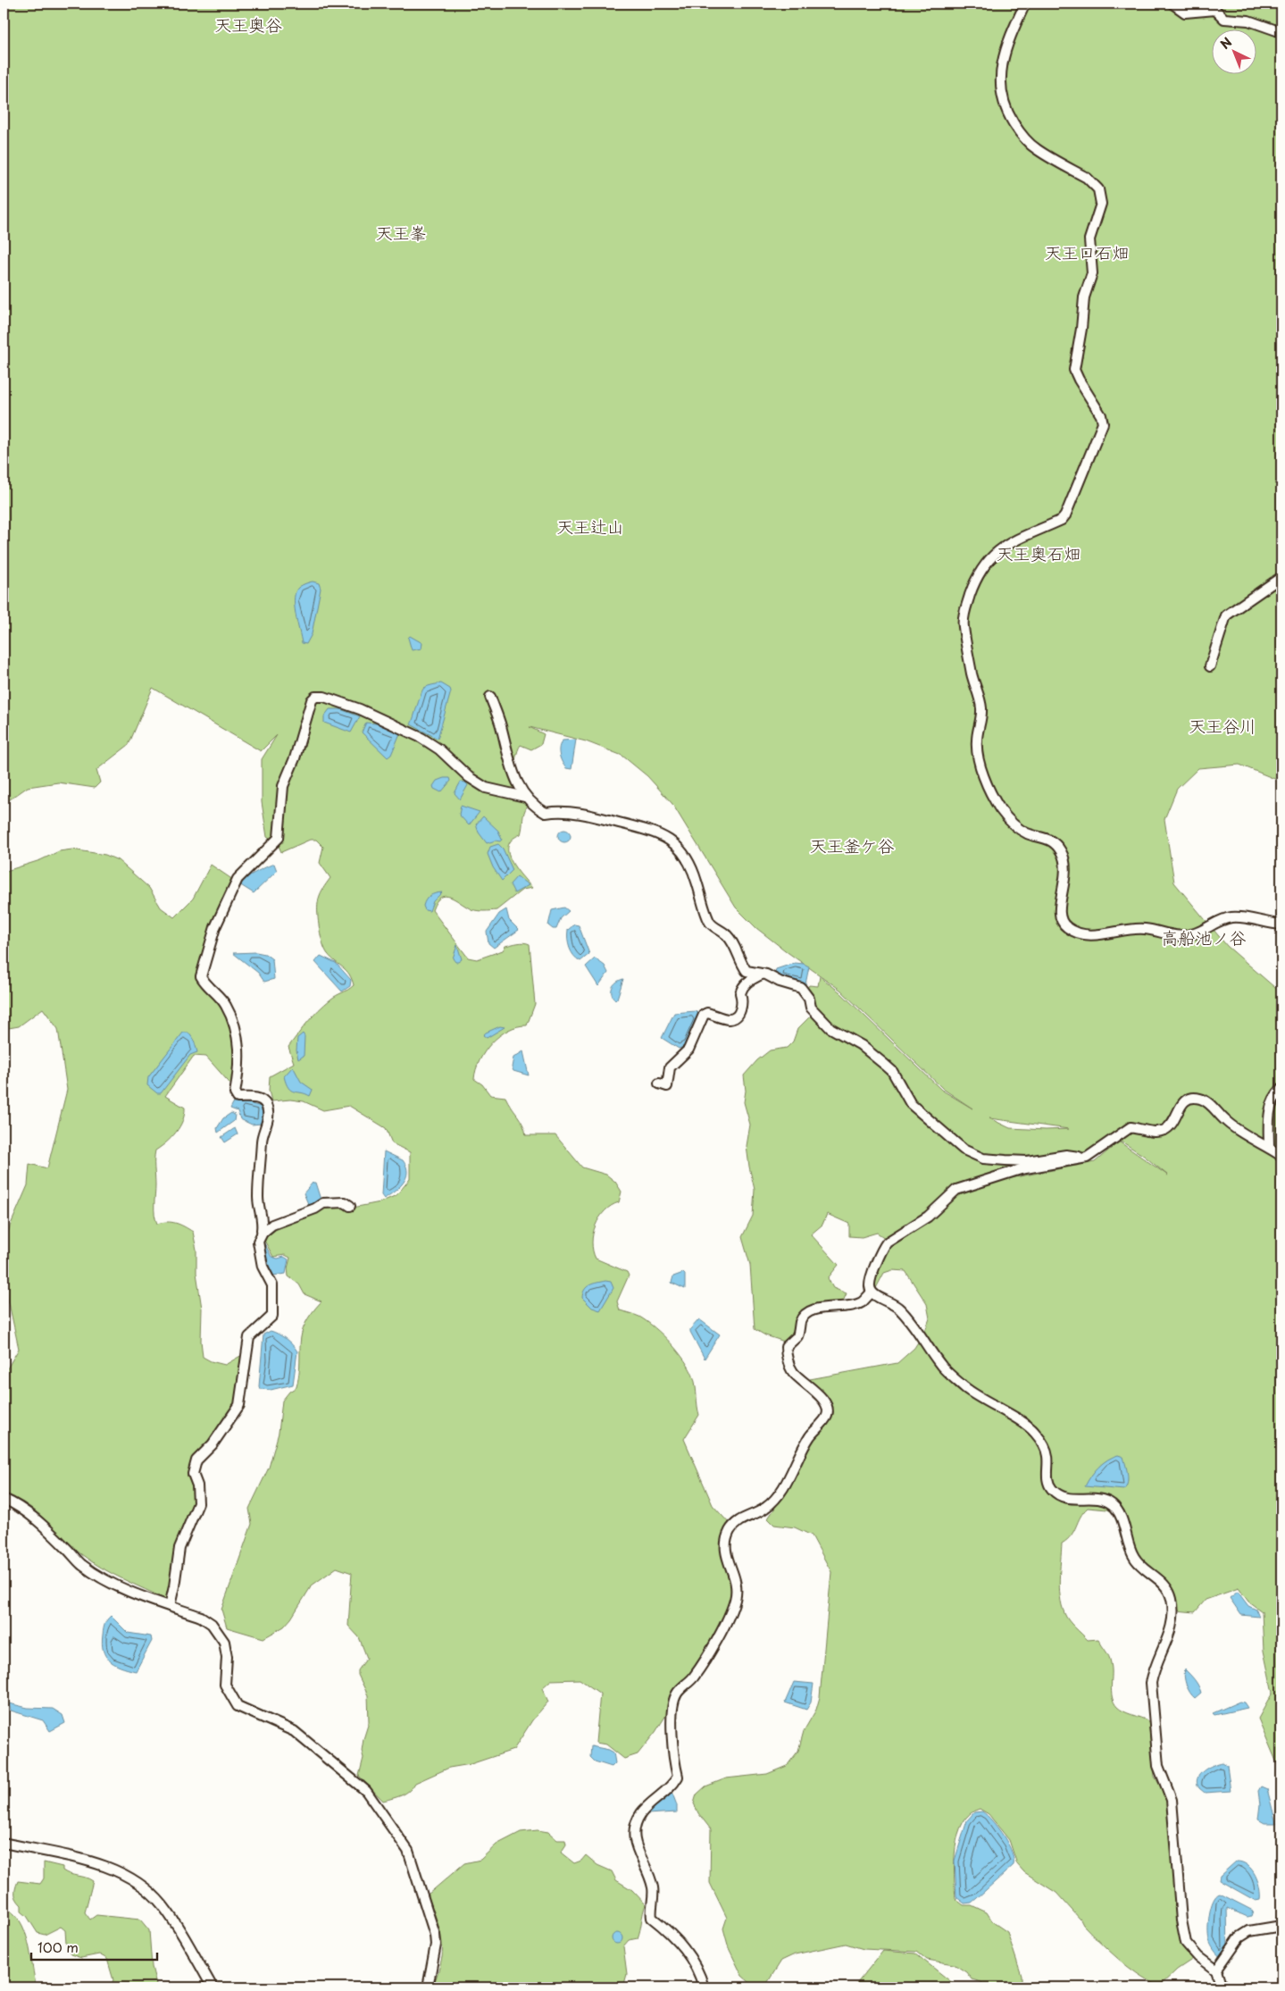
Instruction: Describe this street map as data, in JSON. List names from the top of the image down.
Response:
{
  "districts": [
    "天王奥谷",
    "天王峯",
    "天王口石畑",
    "天王辻山",
    "天王奥石畑",
    "天王谷川",
    "天王釜ケ谷",
    "高船池ノ谷"
  ],
  "scale_bar": "100 m",
  "north": "top left"
}
